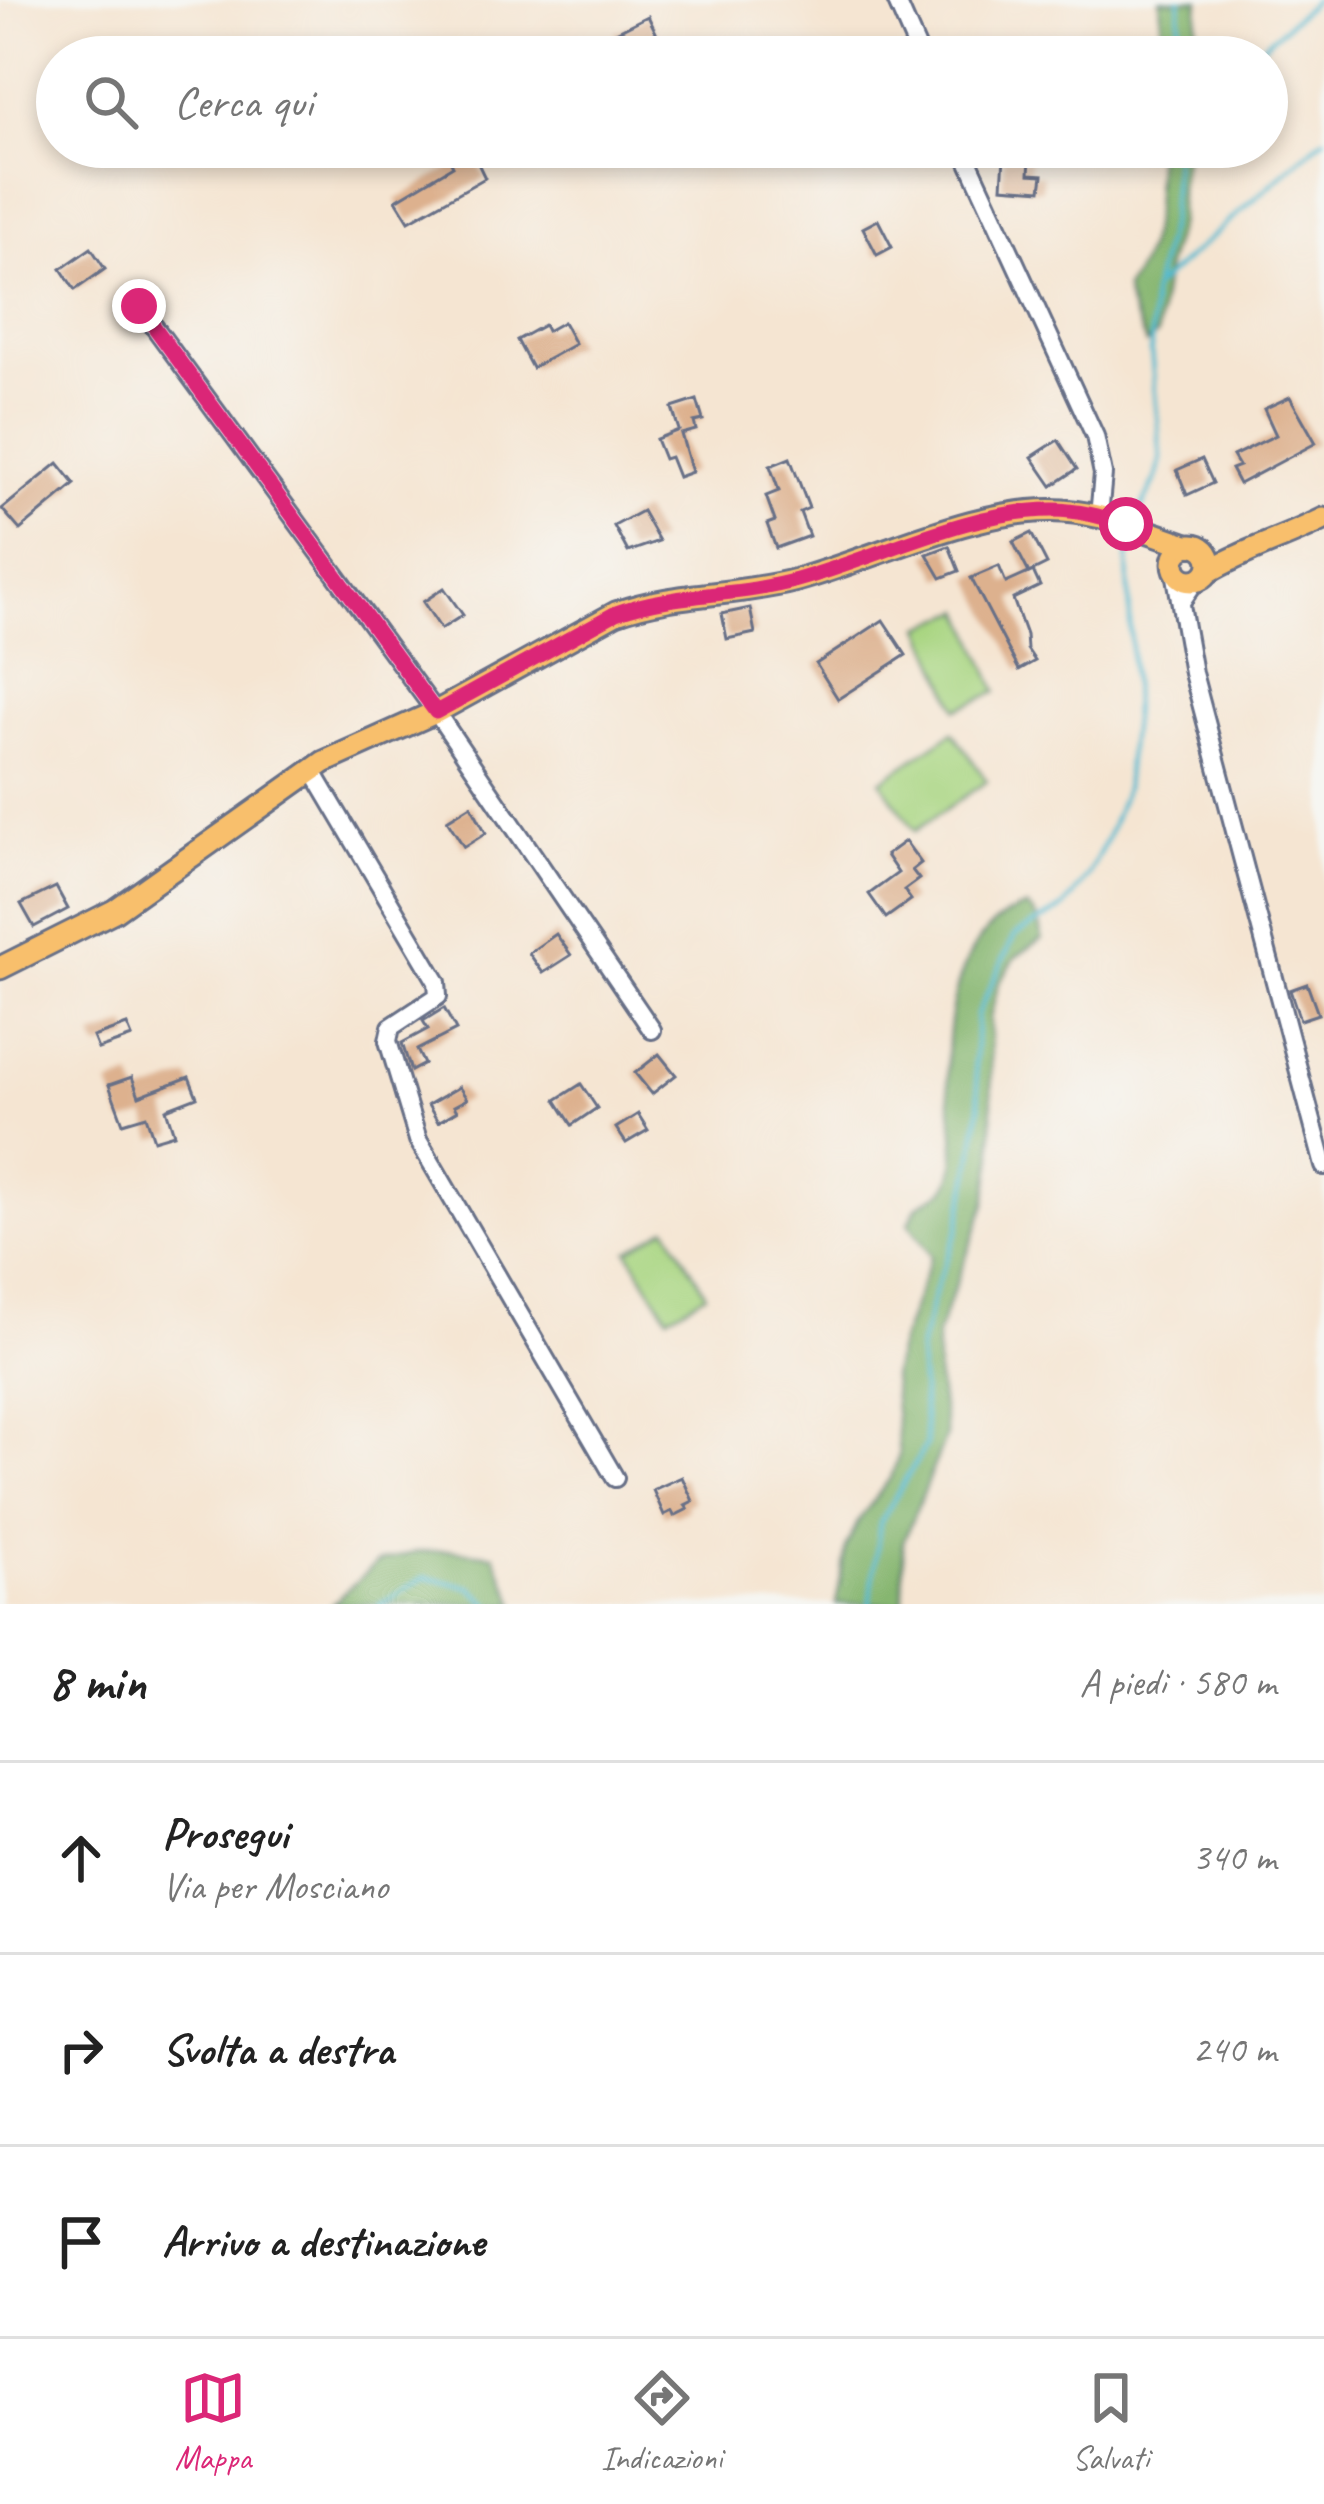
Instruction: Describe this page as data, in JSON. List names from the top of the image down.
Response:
{
  "page": {
    "search": "Cerca qui",
    "heading": ["8 min", "A piedi · 580 m"],
    "list": [
      ["Prosegui", "Via per Mosciano", "340 m"],
      ["Svolta a destra", "240 m"],
      "Arrivo a destinazione"
    ],
    "nav": ["Mappa", "Indicazioni", "Salvati"]
  }
}
